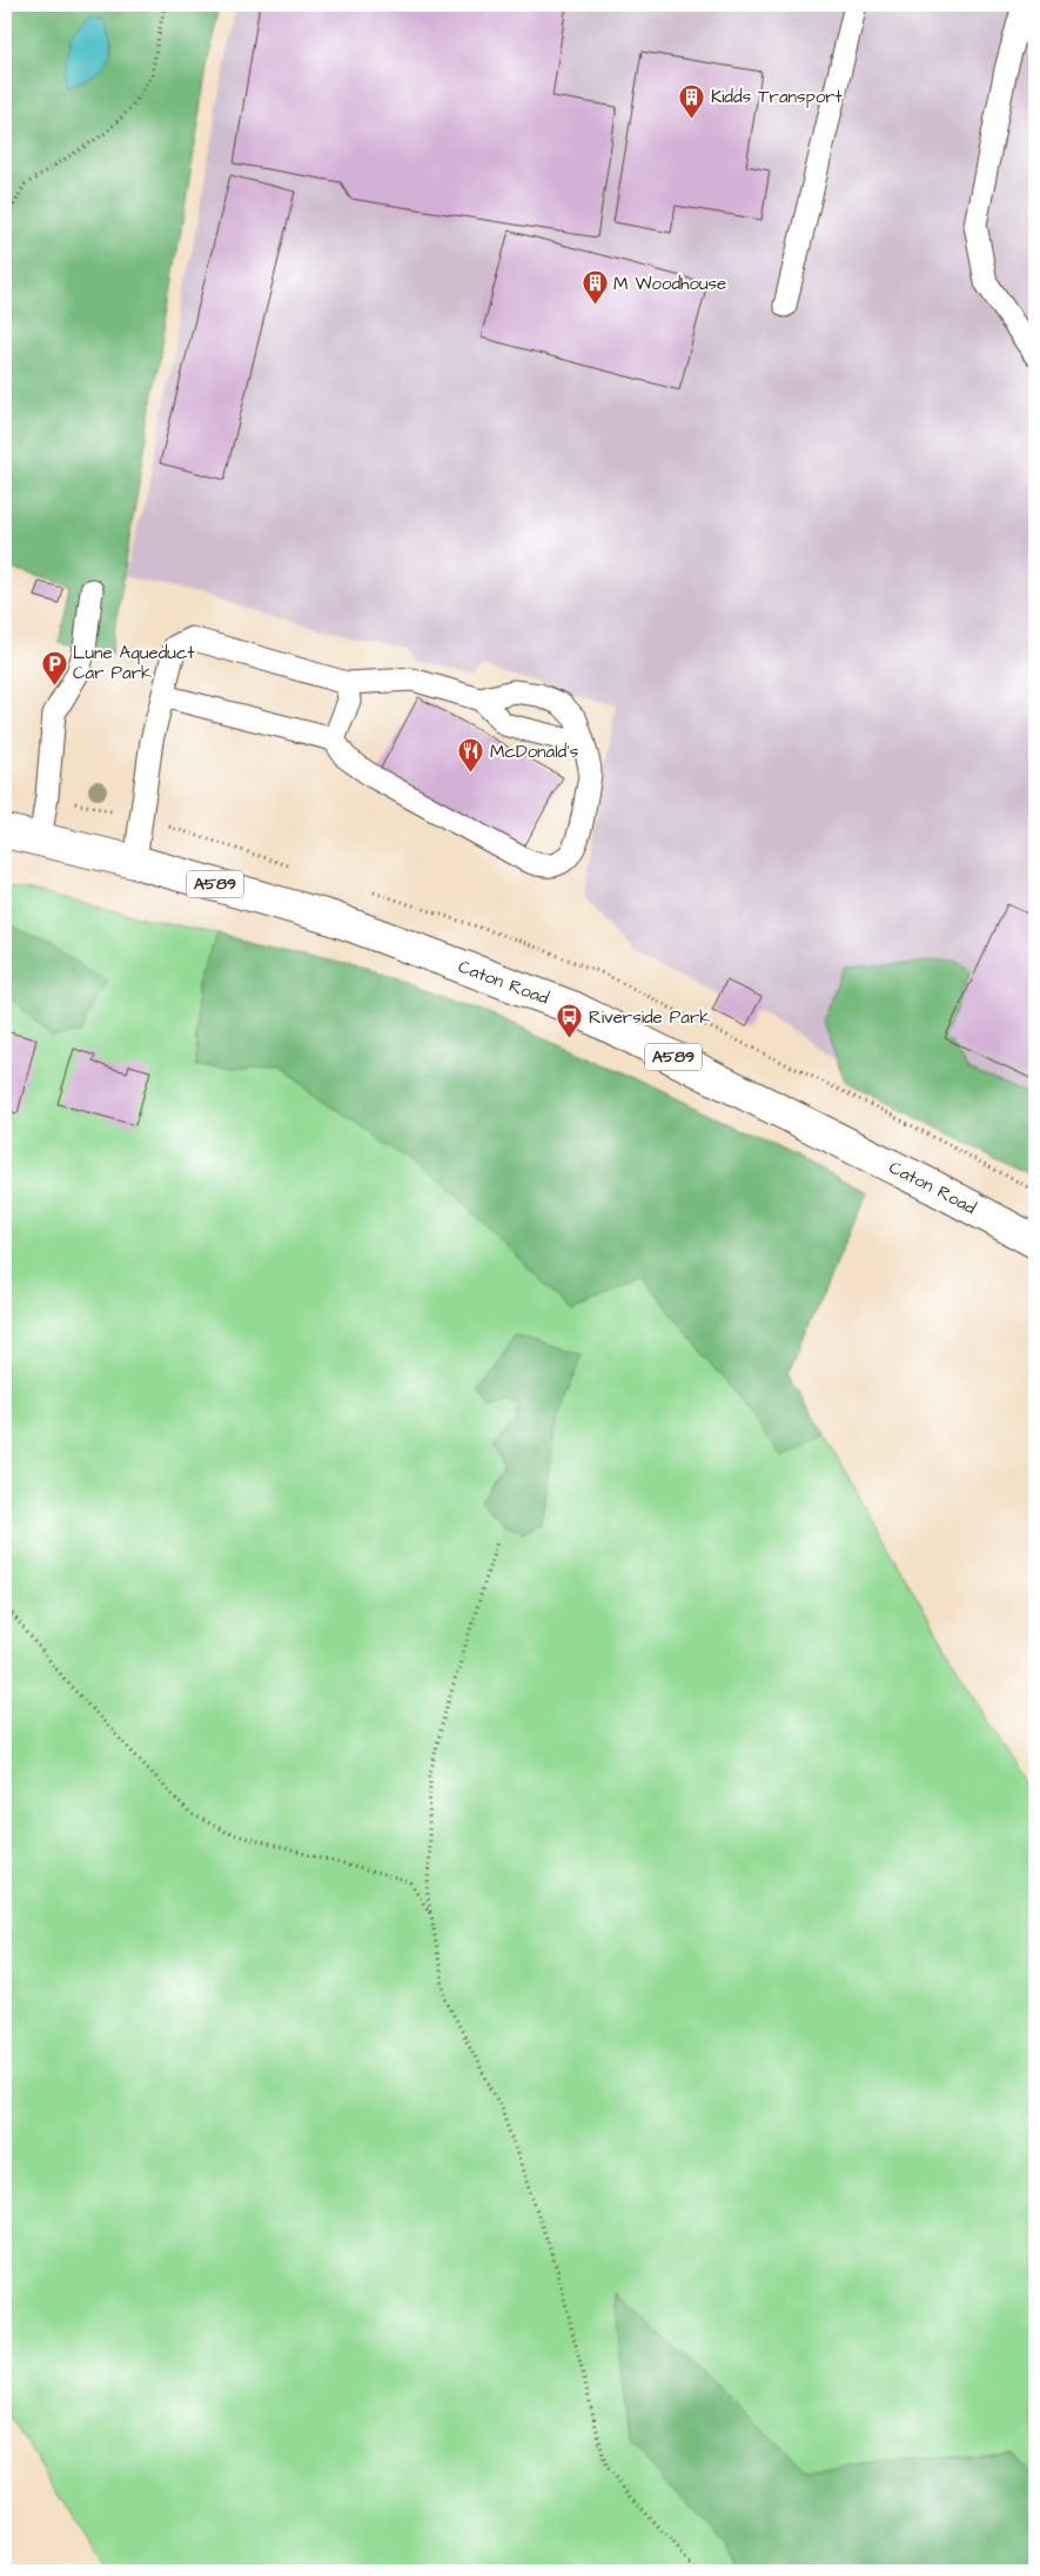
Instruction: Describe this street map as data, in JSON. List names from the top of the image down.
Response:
{
  "streets": {
    "main road": ["A589", "Caton Road"]
  },
  "places": {
    "building": ["Kidds Transport", "M Woodhouse"],
    "parking": ["Lune Aqueduct Car Park"],
    "restaurant": ["McDonald's"],
    "bus stop": ["Riverside Park"]
  }
}
